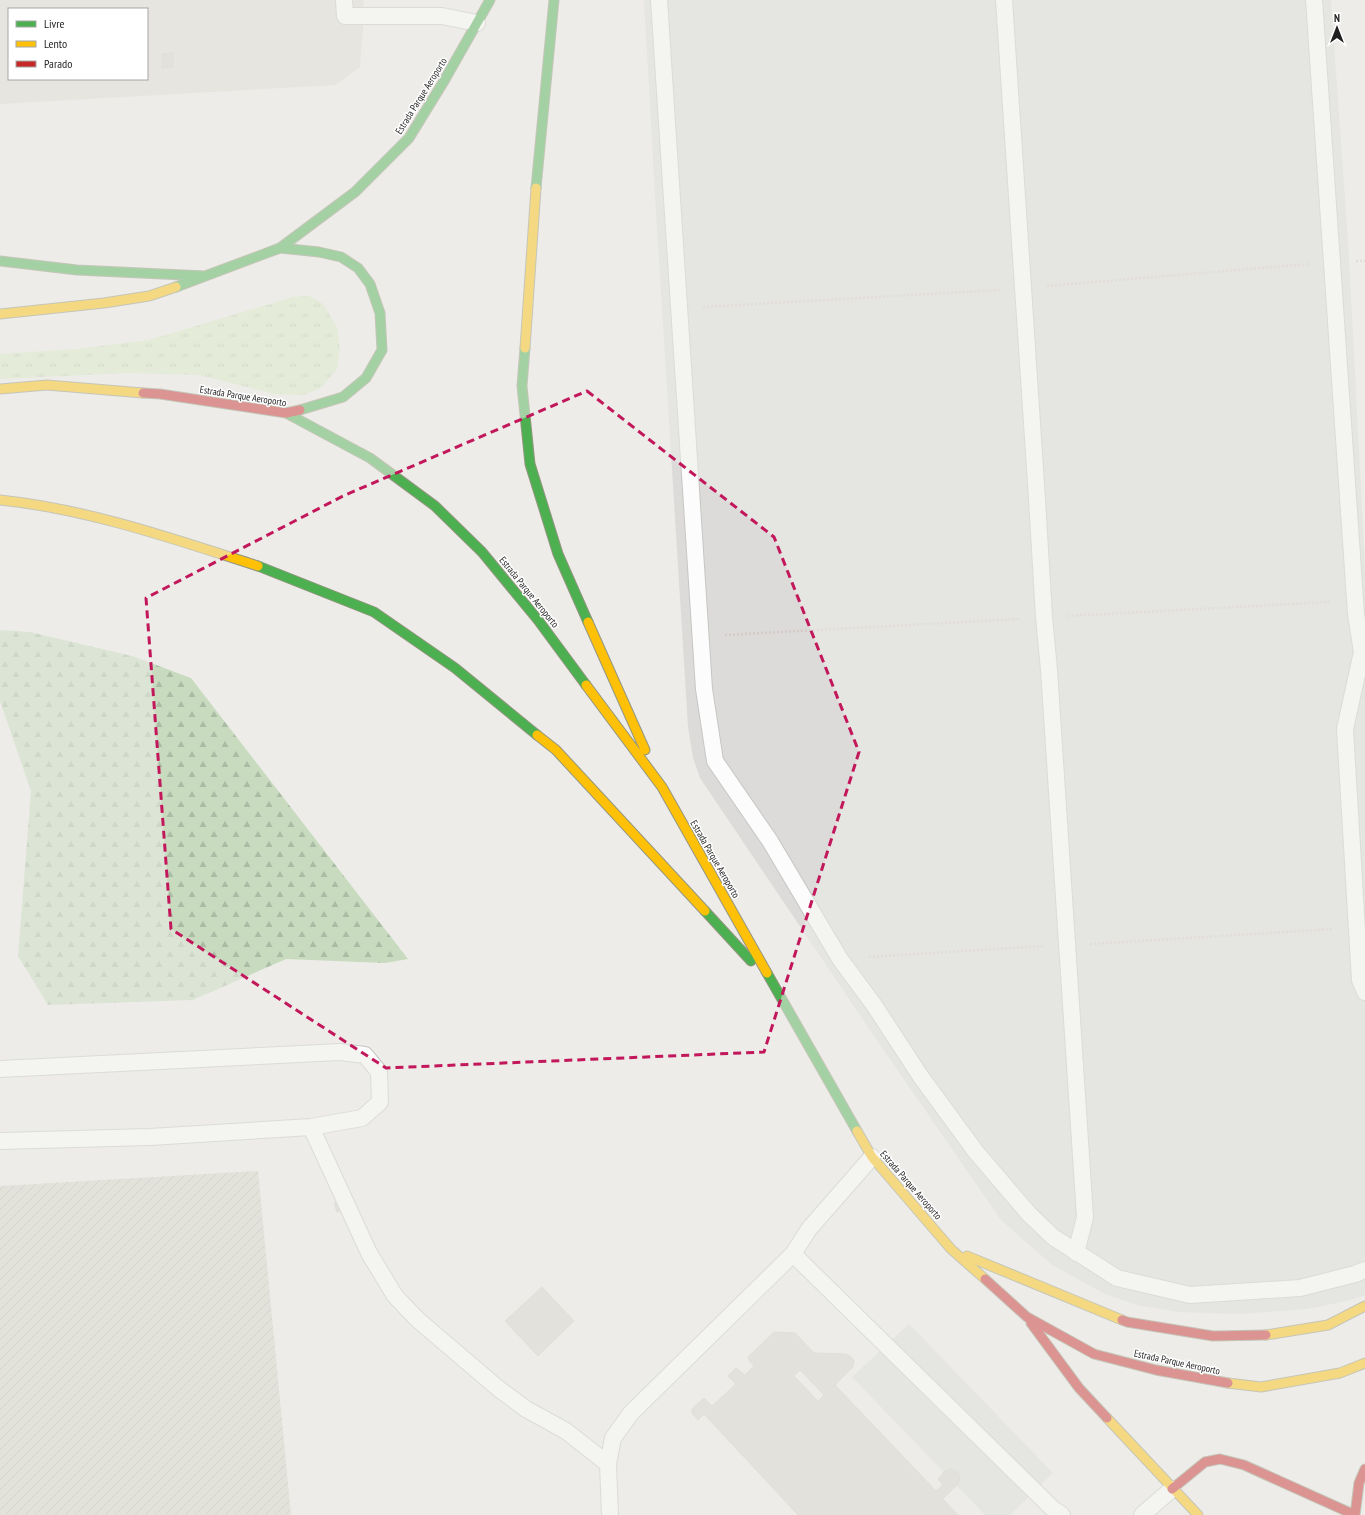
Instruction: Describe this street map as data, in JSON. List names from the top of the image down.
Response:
{
  "streets": {
    "main road": ["Estrada Parque Aeroporto"]
  },
  "legend": ["Livre", "Lento", "Parado"],
  "north": "top"
}
